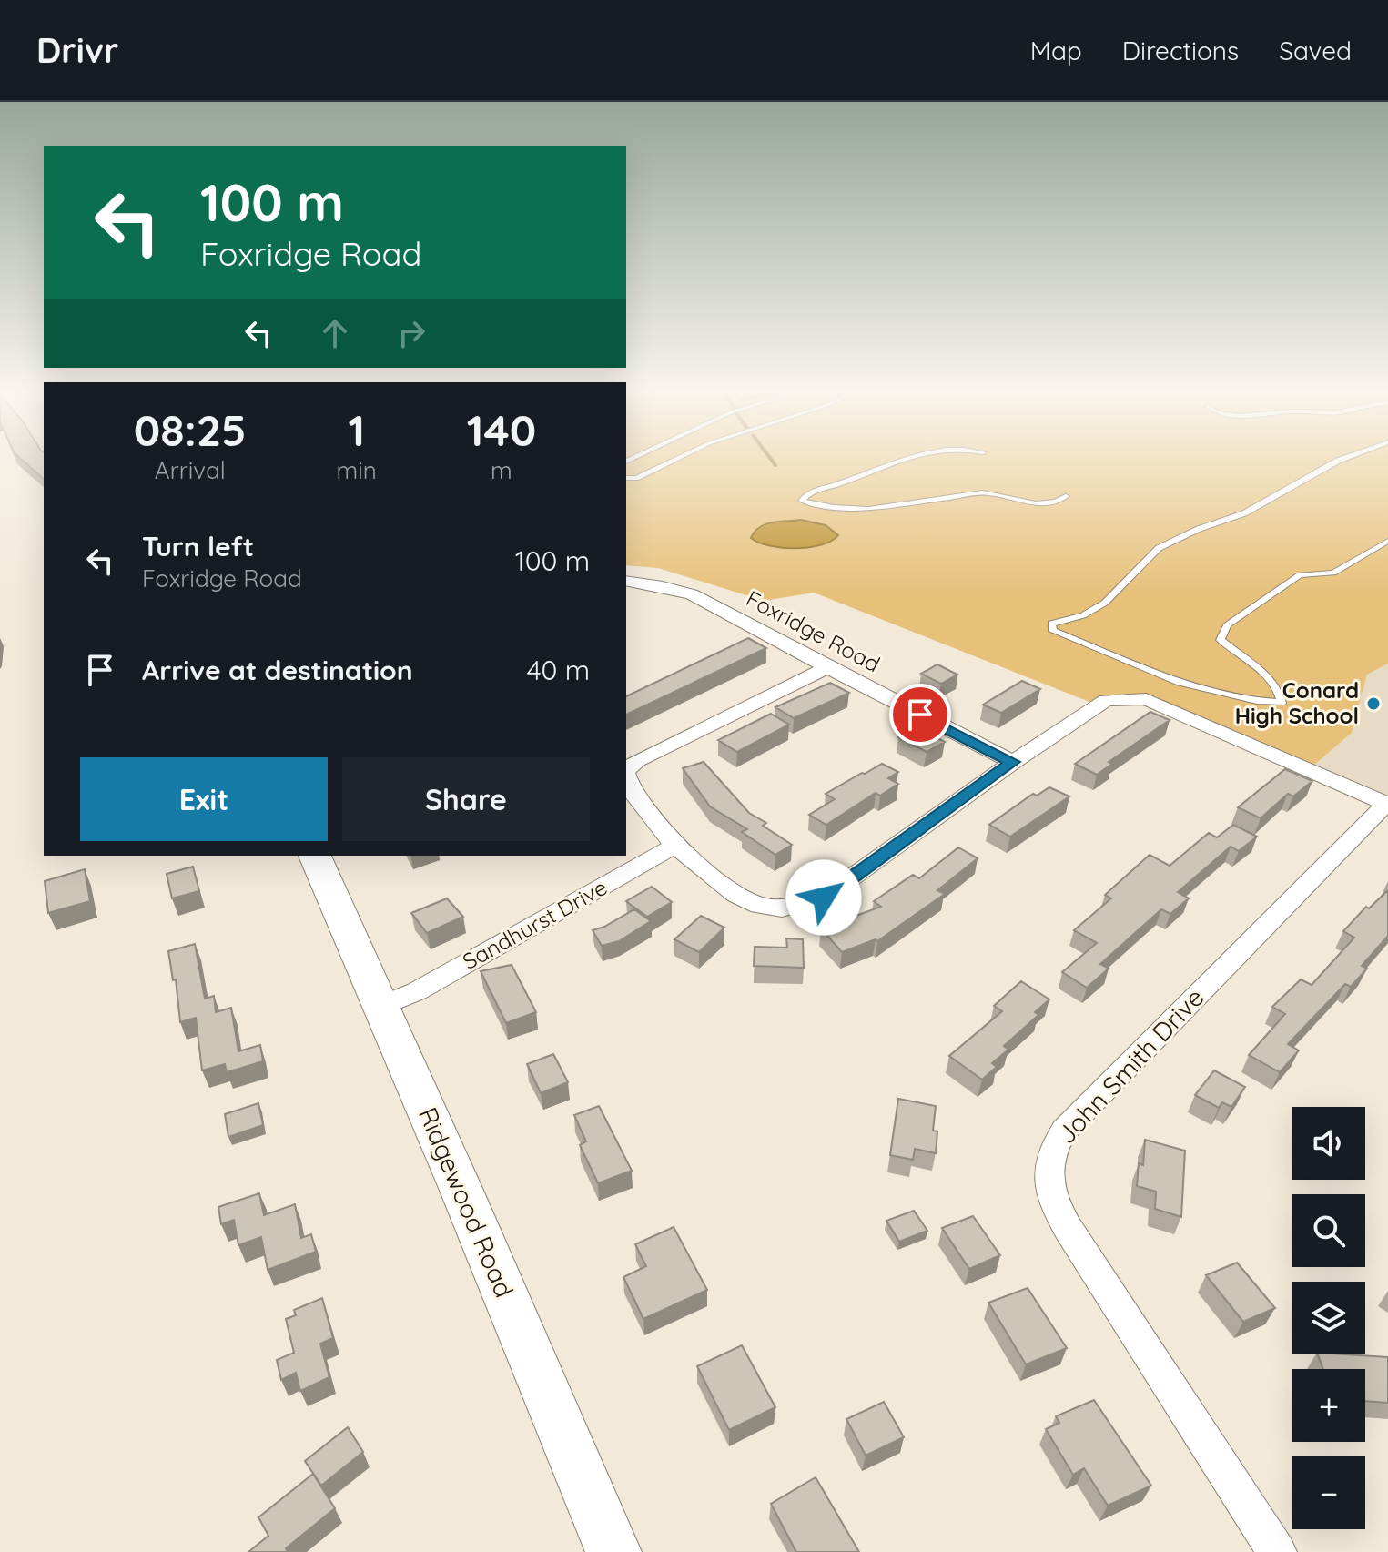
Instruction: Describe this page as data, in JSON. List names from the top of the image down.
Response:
{
  "streets": {
    "main road": ["Ridgewood Road"],
    "street": ["Foxridge Road", "Sandhurst Drive", "John Smith Drive"]
  },
  "crossings": [
    ["Sandhurst Drive", "Ridgewood Road"]
  ],
  "places": ["Conard High School"],
  "page": {
    "header": "Drivr",
    "nav": ["Map", "Directions", "Saved"],
    "turn": ["100 m", "Foxridge Road"],
    "eta": [
      "08:25",
      "Arrival",
      "1",
      "min",
      "140",
      "m"
    ],
    "list": [
      {
        "name": "Turn left",
        "note": "Foxridge Road",
        "value": "100 m"
      },
      {
        "name": "Arrive at destination",
        "value": "40 m"
      }
    ],
    "buttons": ["Exit", "Share"],
    "map_buttons": ["+", "−"]
  }
}
